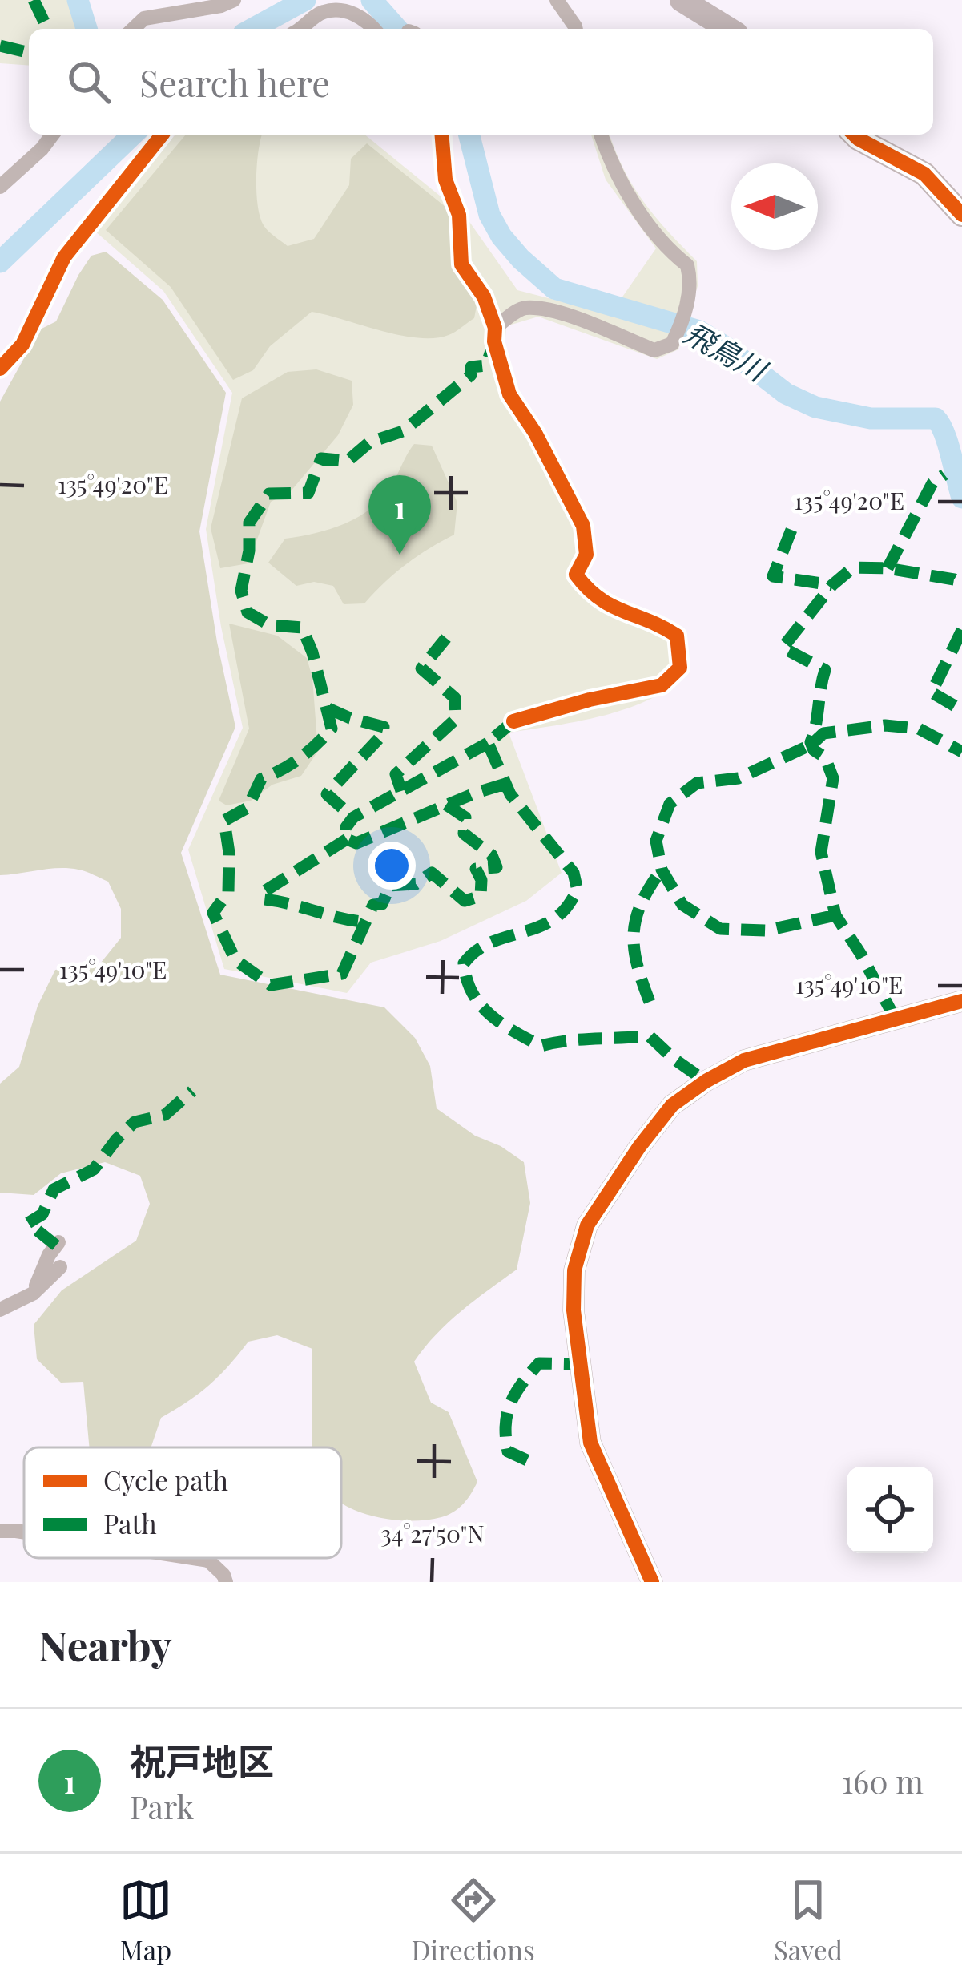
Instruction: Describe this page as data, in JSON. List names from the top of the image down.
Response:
{
  "water": ["飛鳥川"],
  "legend": ["Cycle path", "Path"],
  "north": "left",
  "page": {
    "search": "Search here",
    "pins": "1",
    "heading": "Nearby",
    "list": [
      {
        "mark": "1",
        "name": "祝戸地区",
        "note": "Park",
        "value": "160 m"
      }
    ],
    "nav": ["Map", "Directions", "Saved"]
  },
  "coordinates": ["135°49'20\"E", "135°49'10\"E", "34°27'50\"N"]
}
